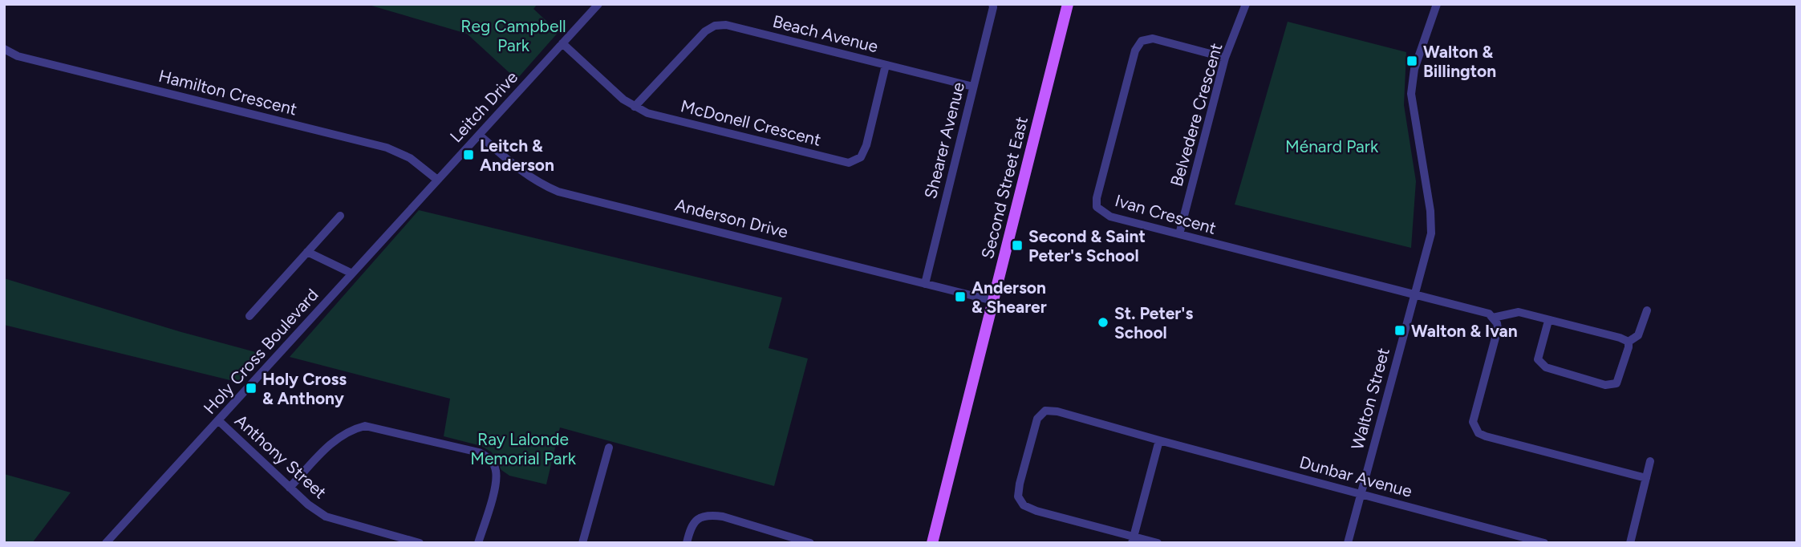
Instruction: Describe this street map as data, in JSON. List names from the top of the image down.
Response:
{
  "streets": {
    "main road": ["Second Street East"],
    "street": [
      "Beach Avenue",
      "Hamilton Crescent",
      "Leitch Drive",
      "Belvedere Crescent",
      "McDonell Crescent",
      "Shearer Avenue",
      "Ivan Crescent",
      "Anderson Drive",
      "Holy Cross Boulevard",
      "Walton Street",
      "Anthony Street",
      "Dunbar Avenue"
    ]
  },
  "crossings": [
    ["Beach Avenue", "McDonell Crescent"],
    ["Beach Avenue", "Shearer Avenue"],
    ["Hamilton Crescent", "Leitch Drive"],
    ["Hamilton Crescent", "Holy Cross Boulevard"],
    ["Leitch Drive", "McDonell Crescent"],
    ["Leitch Drive", "Anderson Drive"],
    ["Leitch Drive", "Holy Cross Boulevard"],
    ["Belvedere Crescent", "Ivan Crescent"],
    ["Shearer Avenue", "Anderson Drive"],
    ["Second Street East", "Anderson Drive"],
    ["Ivan Crescent", "Walton Street"],
    ["Holy Cross Boulevard", "Anthony Street"],
    ["Walton Street", "Dunbar Avenue"]
  ],
  "parks": ["Reg Campbell Park", "Ménard Park", "Ray Lalonde Memorial Park"],
  "places": {
    "transit": [
      "Walton & Billington",
      "Leitch & Anderson",
      "Second & Saint Peter's School",
      "Anderson & Shearer",
      "Walton & Ivan",
      "Holy Cross & Anthony"
    ],
    "other": ["St. Peter's School"]
  }
}
